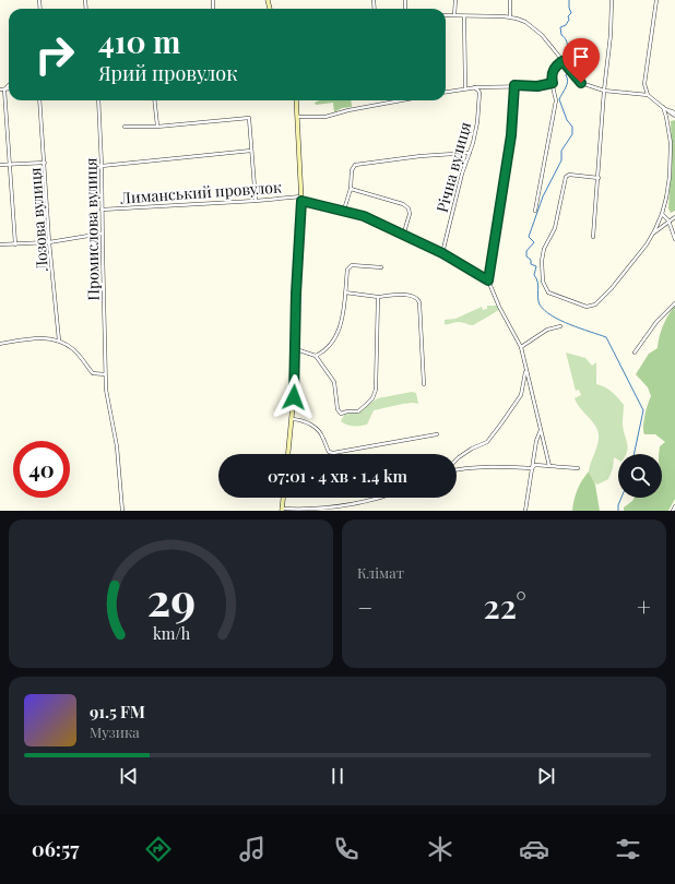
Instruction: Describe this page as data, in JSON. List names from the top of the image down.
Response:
{
  "streets": {
    "street": [
      "Річна вулиця",
      "Лиманський провулок",
      "Лозова вулиця",
      "Промислова вулиця"
    ]
  },
  "crossings": [
    ["Річна вулиця", "Лиманський провулок"],
    ["Лиманський провулок", "Промислова вулиця"]
  ],
  "page": {
    "turn": ["410 m", "Ярий провулок"],
    "limit": "40",
    "trip": "07:01 · 4 хв · 1.4 km",
    "tile": "Клімат",
    "heat": ["−", "22°", "+"],
    "song": ["91.5 FM", "Музика"],
    "tabs": "06:57",
    "gauge": ["29", "km/h"]
  }
}
